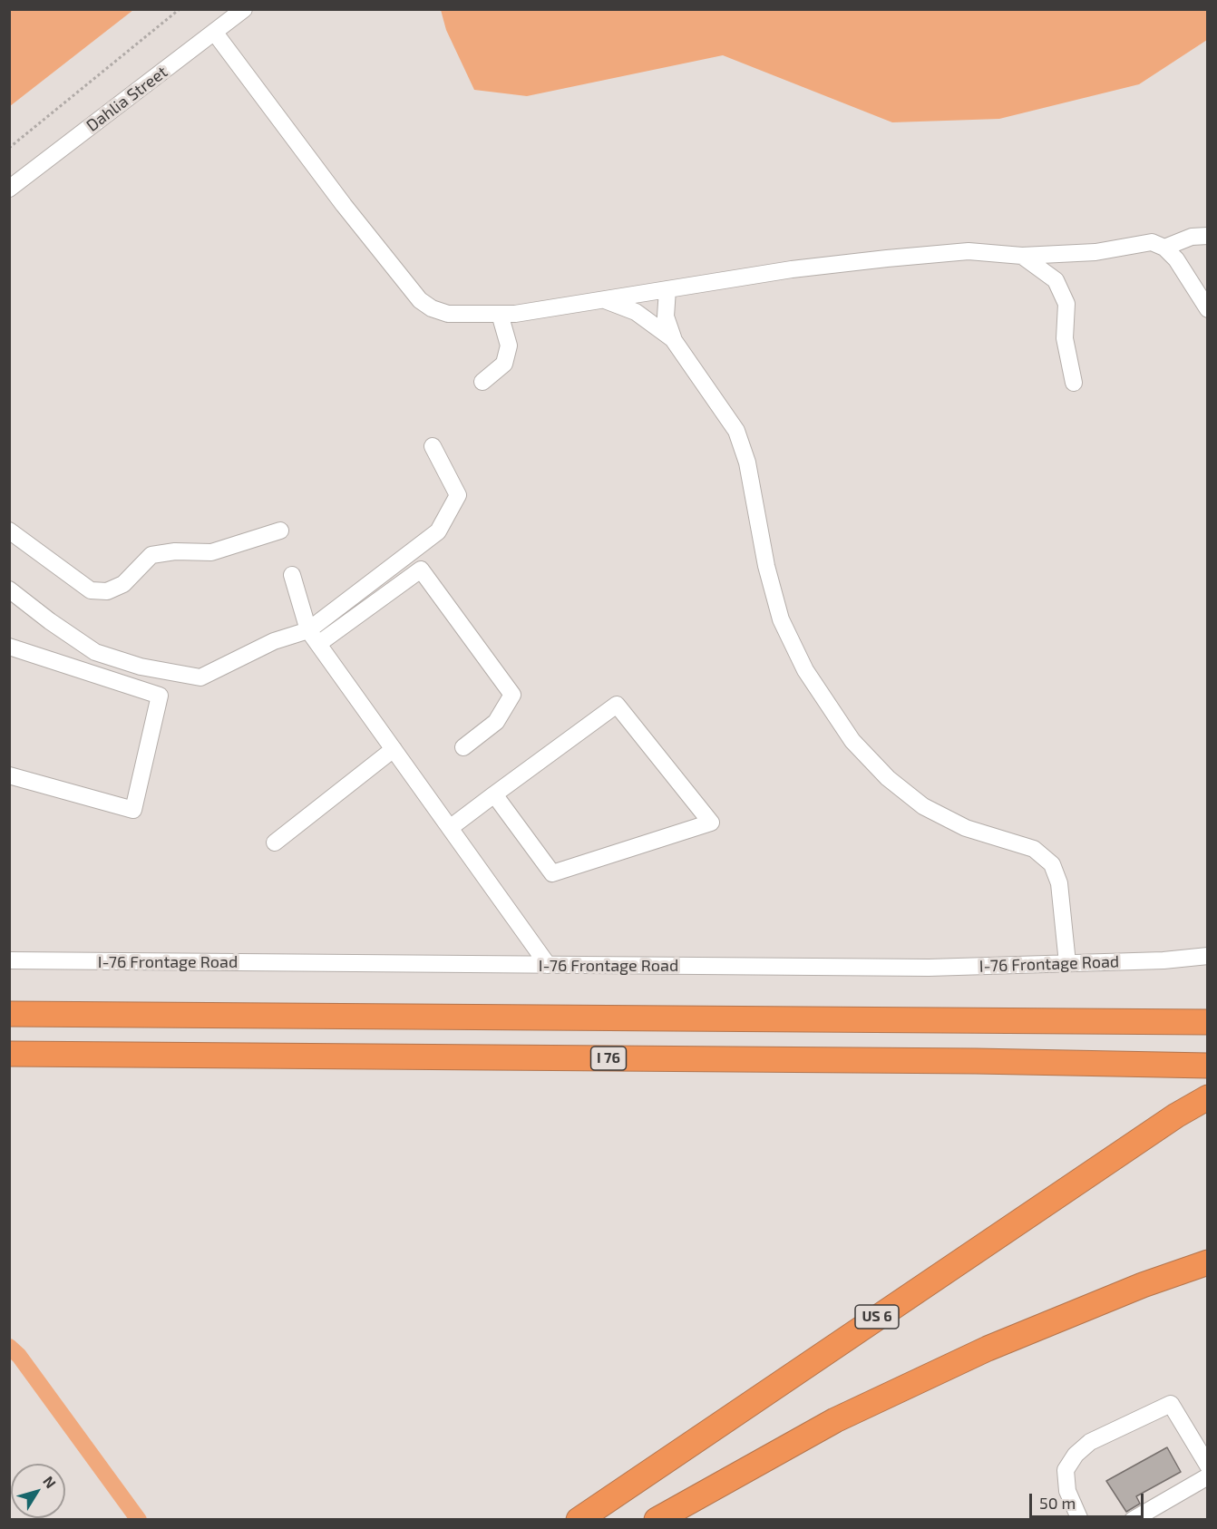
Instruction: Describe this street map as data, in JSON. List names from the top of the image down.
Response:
{
  "streets": {
    "highway": ["I 76", "US 6"],
    "street": ["Dahlia Street", "I-76 Frontage Road"]
  },
  "scale_bar": "50 m",
  "north": "top right"
}
